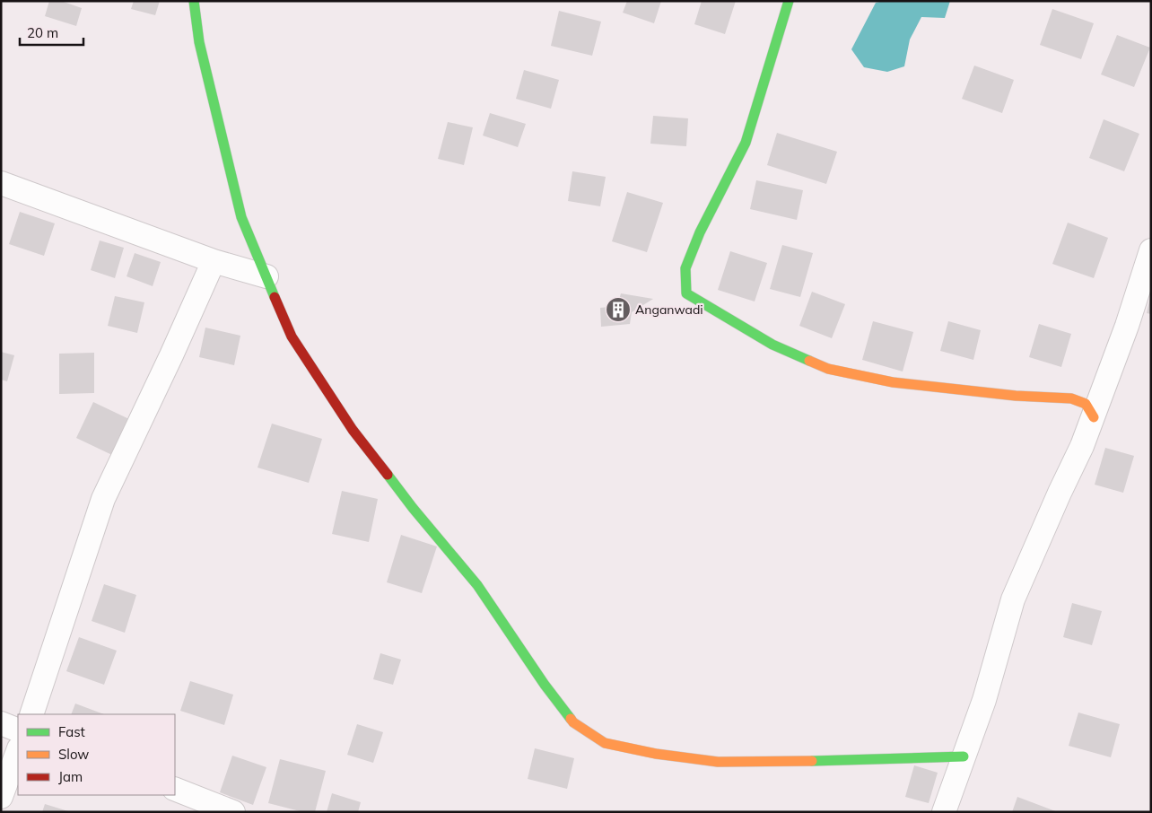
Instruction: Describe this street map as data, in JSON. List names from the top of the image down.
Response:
{
  "places": {
    "building": ["Anganwadi"]
  },
  "legend": ["Fast", "Slow", "Jam"],
  "scale_bar": "20 m"
}
